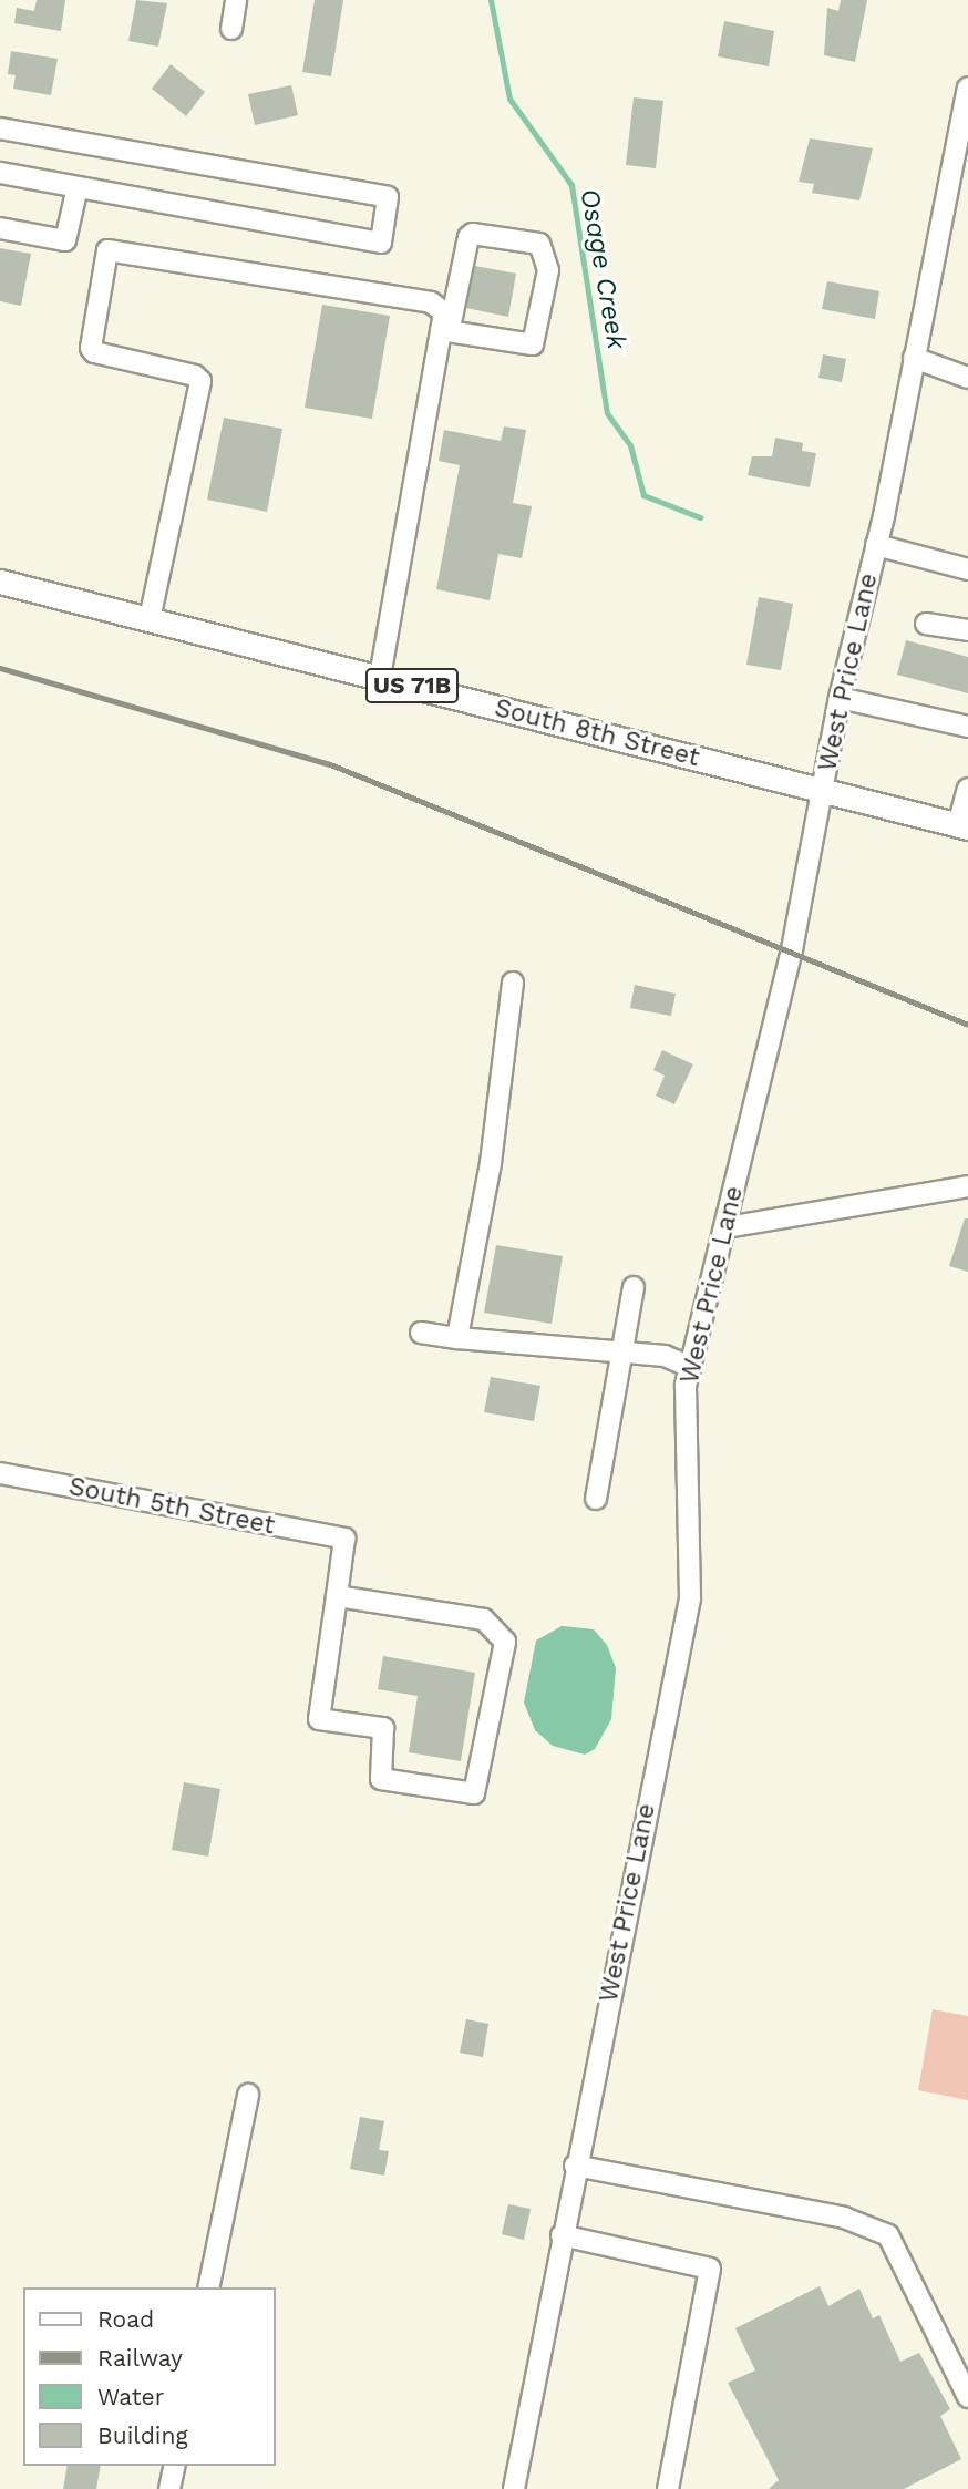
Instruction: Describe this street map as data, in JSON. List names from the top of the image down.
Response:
{
  "streets": {
    "main road": ["US 71B", "South 8th Street"],
    "street": ["West Price Lane", "South 5th Street"]
  },
  "crossings": [
    ["West Price Lane", "South 8th Street"]
  ],
  "water": ["Osage Creek"],
  "legend": [
    "Road",
    "Railway",
    "Water",
    "Building"
  ]
}
